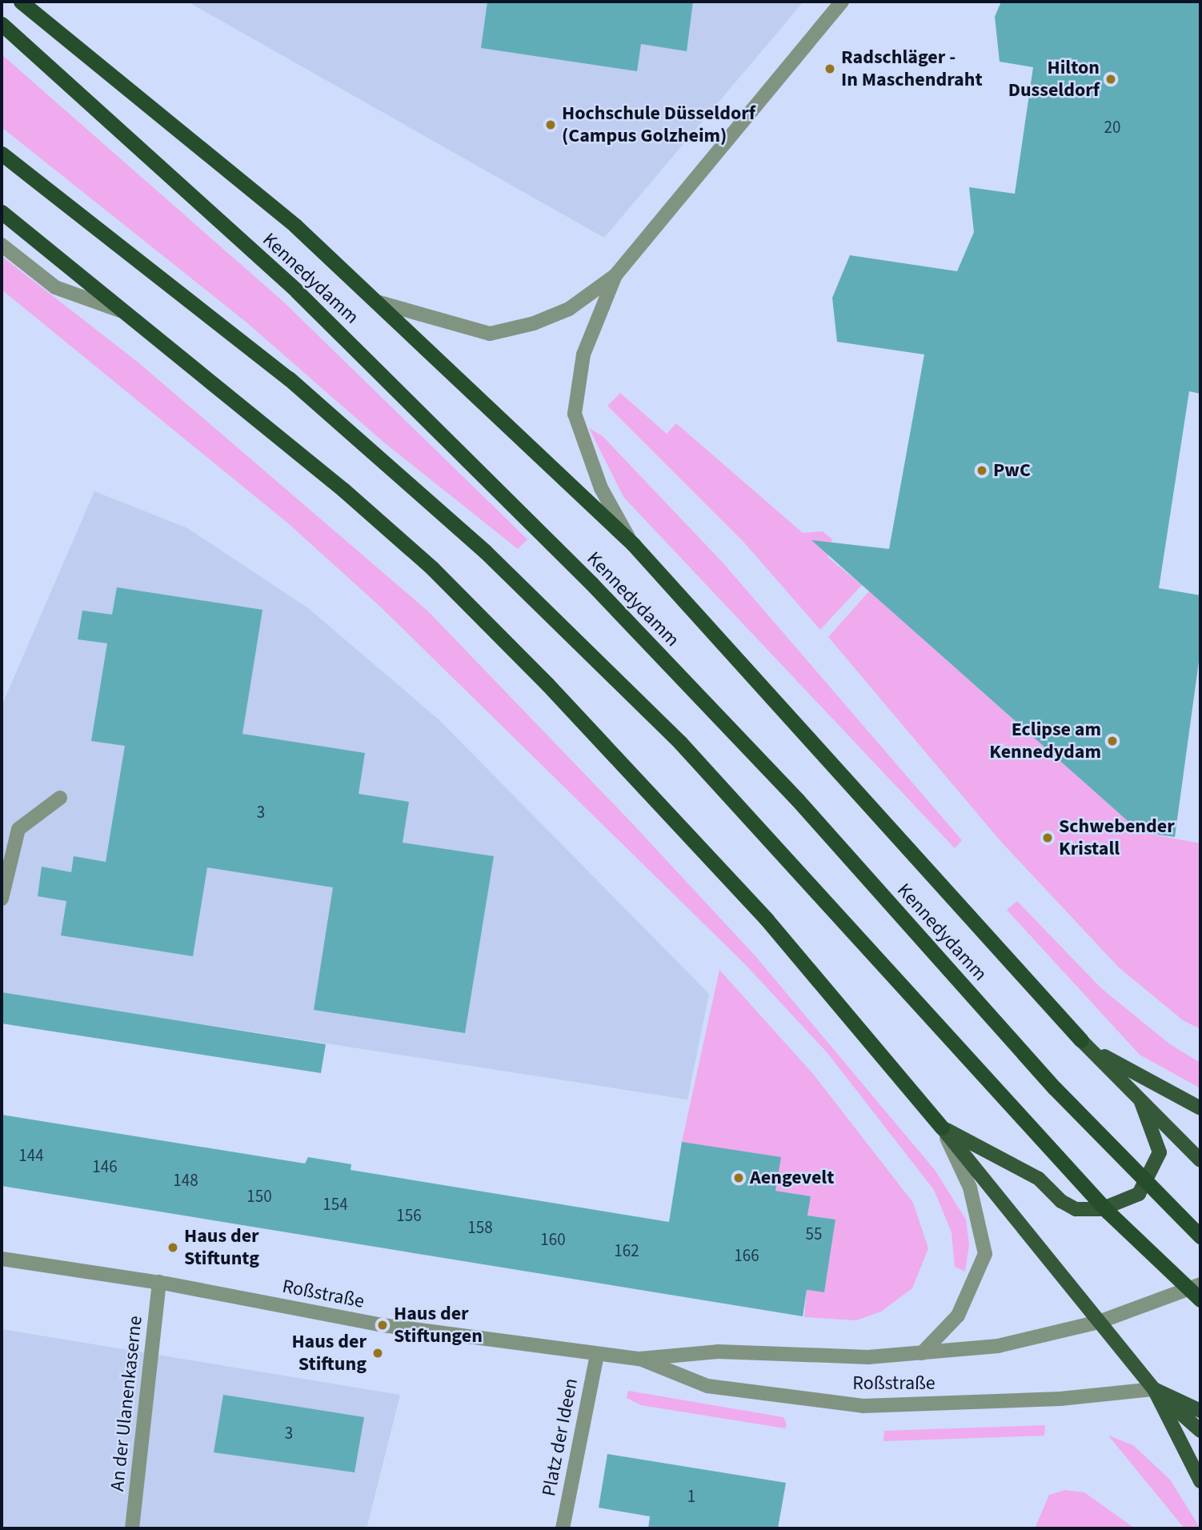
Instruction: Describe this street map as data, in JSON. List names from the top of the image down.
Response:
{
  "streets": {
    "highway": ["Kennedydamm"],
    "street": ["Roßstraße", "An der Ulanenkaserne", "Platz der Ideen"]
  },
  "crossings": [
    ["Roßstraße", "An der Ulanenkaserne"],
    ["Roßstraße", "Platz der Ideen"]
  ],
  "places": [
    "Radschläger - In Maschendraht",
    "Hilton Dusseldorf",
    "Hochschule Düsseldorf (Campus Golzheim)",
    "PwC",
    "Eclipse am Kennedydam",
    "Schwebender Kristall",
    "Aengevelt",
    "Haus der Stiftuntg",
    "Haus der Stiftungen",
    "Haus der Stiftung"
  ],
  "house_numbers": [
    "20",
    "3",
    "144",
    "146",
    "148",
    "150",
    "154",
    "156",
    "158",
    "55",
    "160",
    "162",
    "166",
    "3",
    "1"
  ]
}
